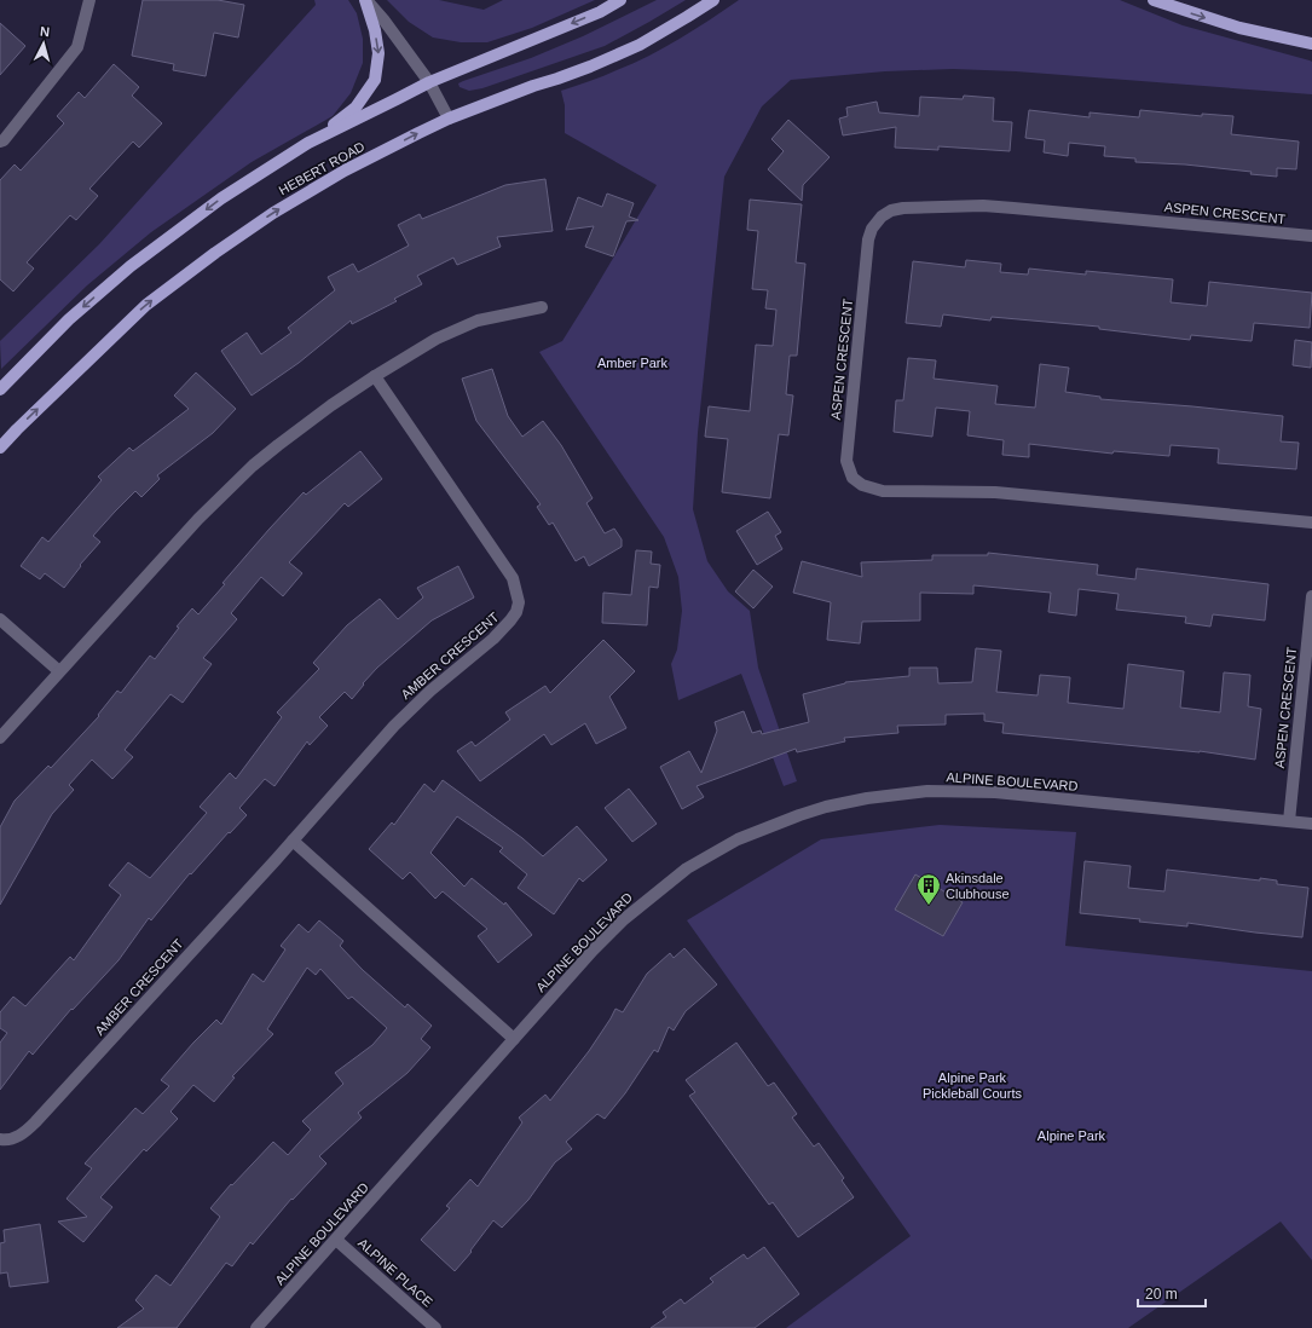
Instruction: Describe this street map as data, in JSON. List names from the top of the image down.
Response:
{
  "streets": {
    "main road": ["HEBERT ROAD"],
    "street": [
      "ASPEN CRESCENT",
      "AMBER CRESCENT",
      "ALPINE BOULEVARD",
      "ALPINE PLACE"
    ]
  },
  "crossings": [
    ["ASPEN CRESCENT", "ALPINE BOULEVARD"],
    ["ALPINE BOULEVARD", "ALPINE PLACE"]
  ],
  "parks": ["Amber Park", "Alpine Park Pickleball Courts", "Alpine Park"],
  "places": {
    "building": ["Akinsdale Clubhouse"]
  },
  "scale_bar": "20 m",
  "north": "top"
}
